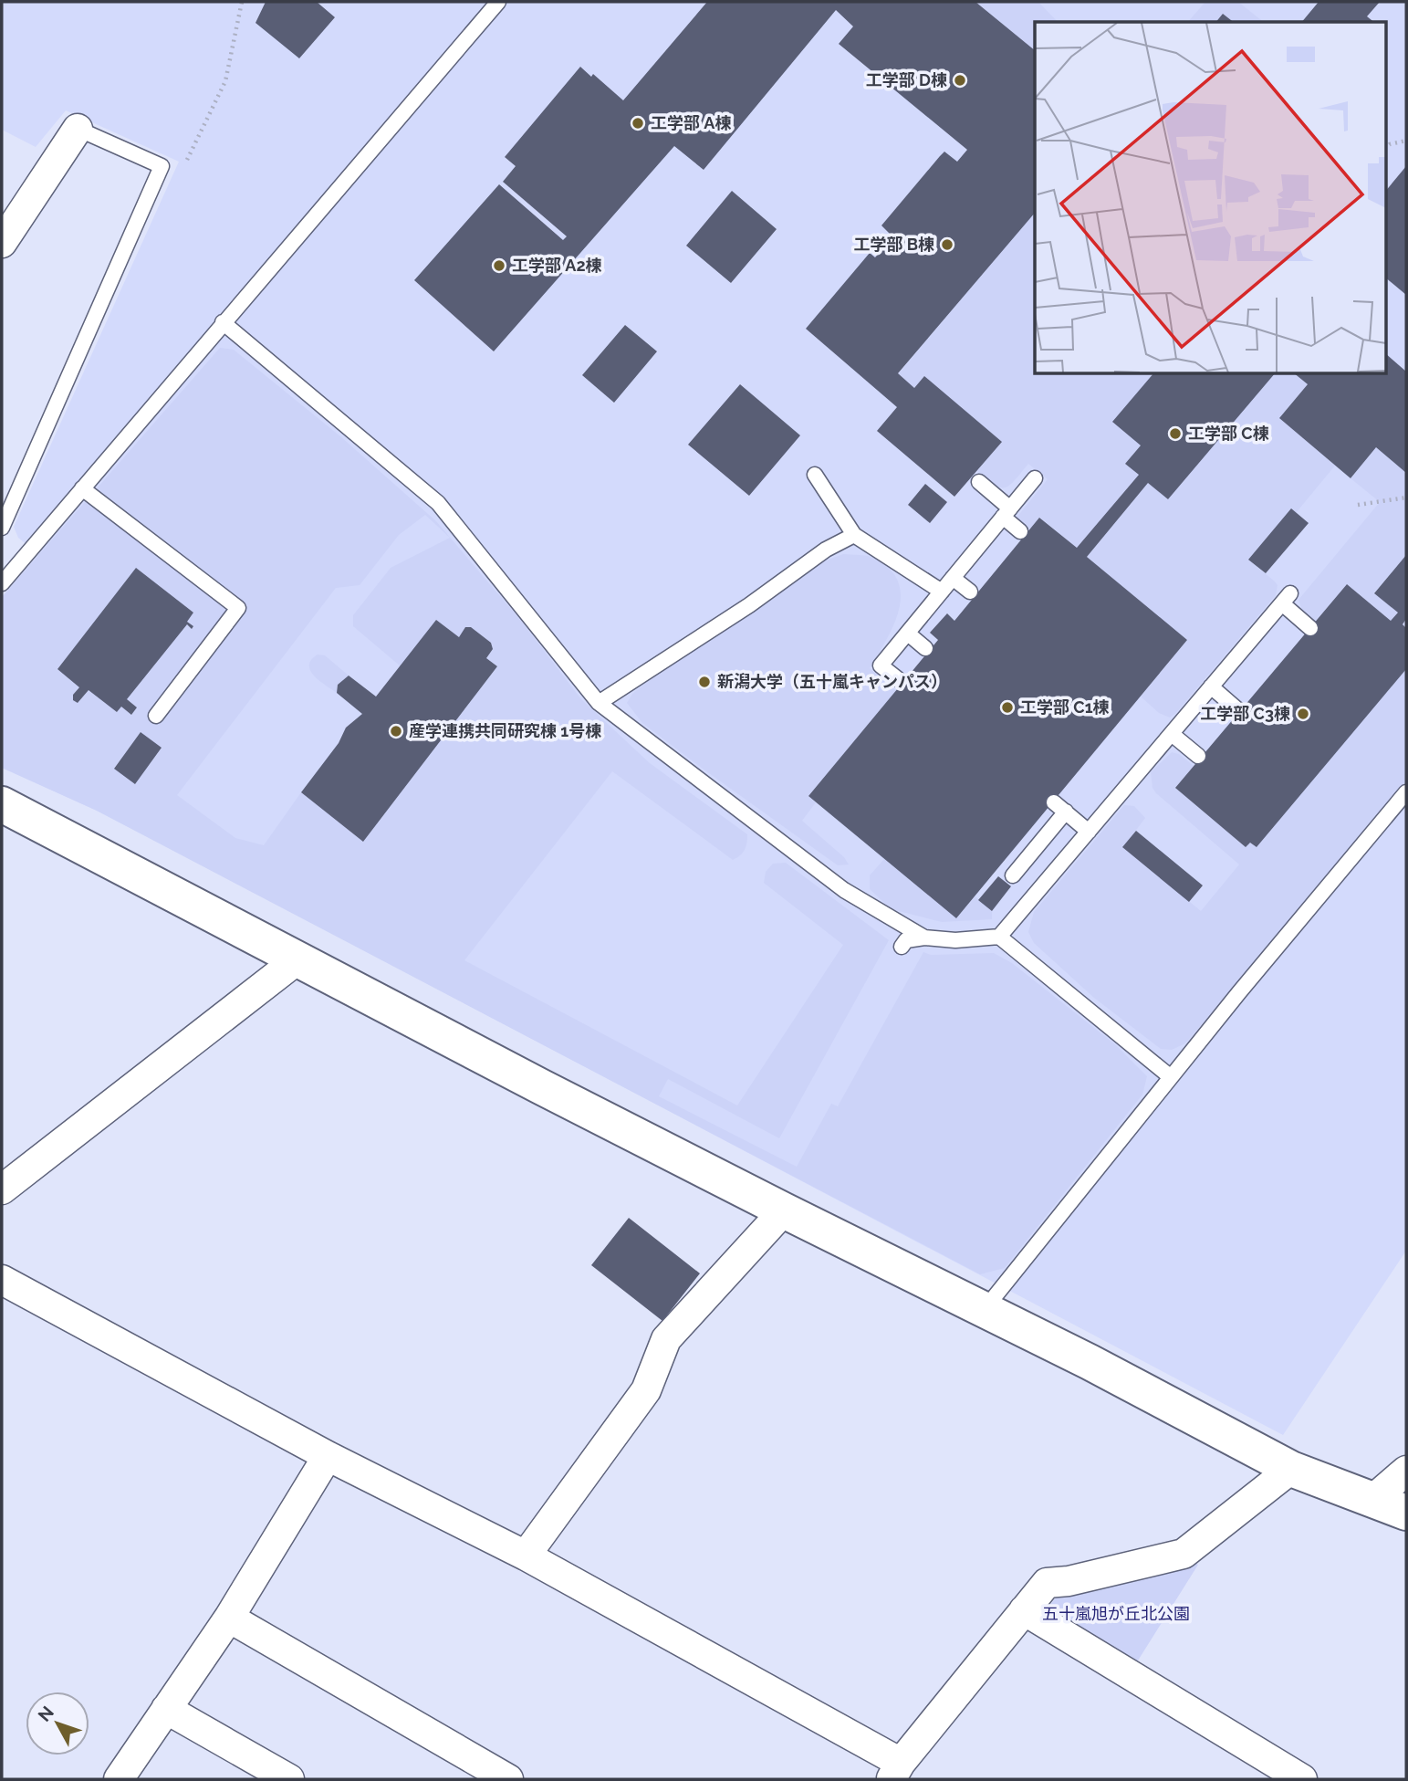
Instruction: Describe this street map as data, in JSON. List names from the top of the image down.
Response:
{
  "parks": ["五十嵐旭が丘北公園"],
  "places": [
    "工学部 D棟",
    "工学部 A棟",
    "工学部 B棟",
    "工学部 A2棟",
    "工学部 C棟",
    "新潟大学（五十嵐キャンパス）",
    "工学部 C1棟",
    "工学部 C3棟",
    "産学連携共同研究棟 1号棟"
  ],
  "north": "top left"
}
